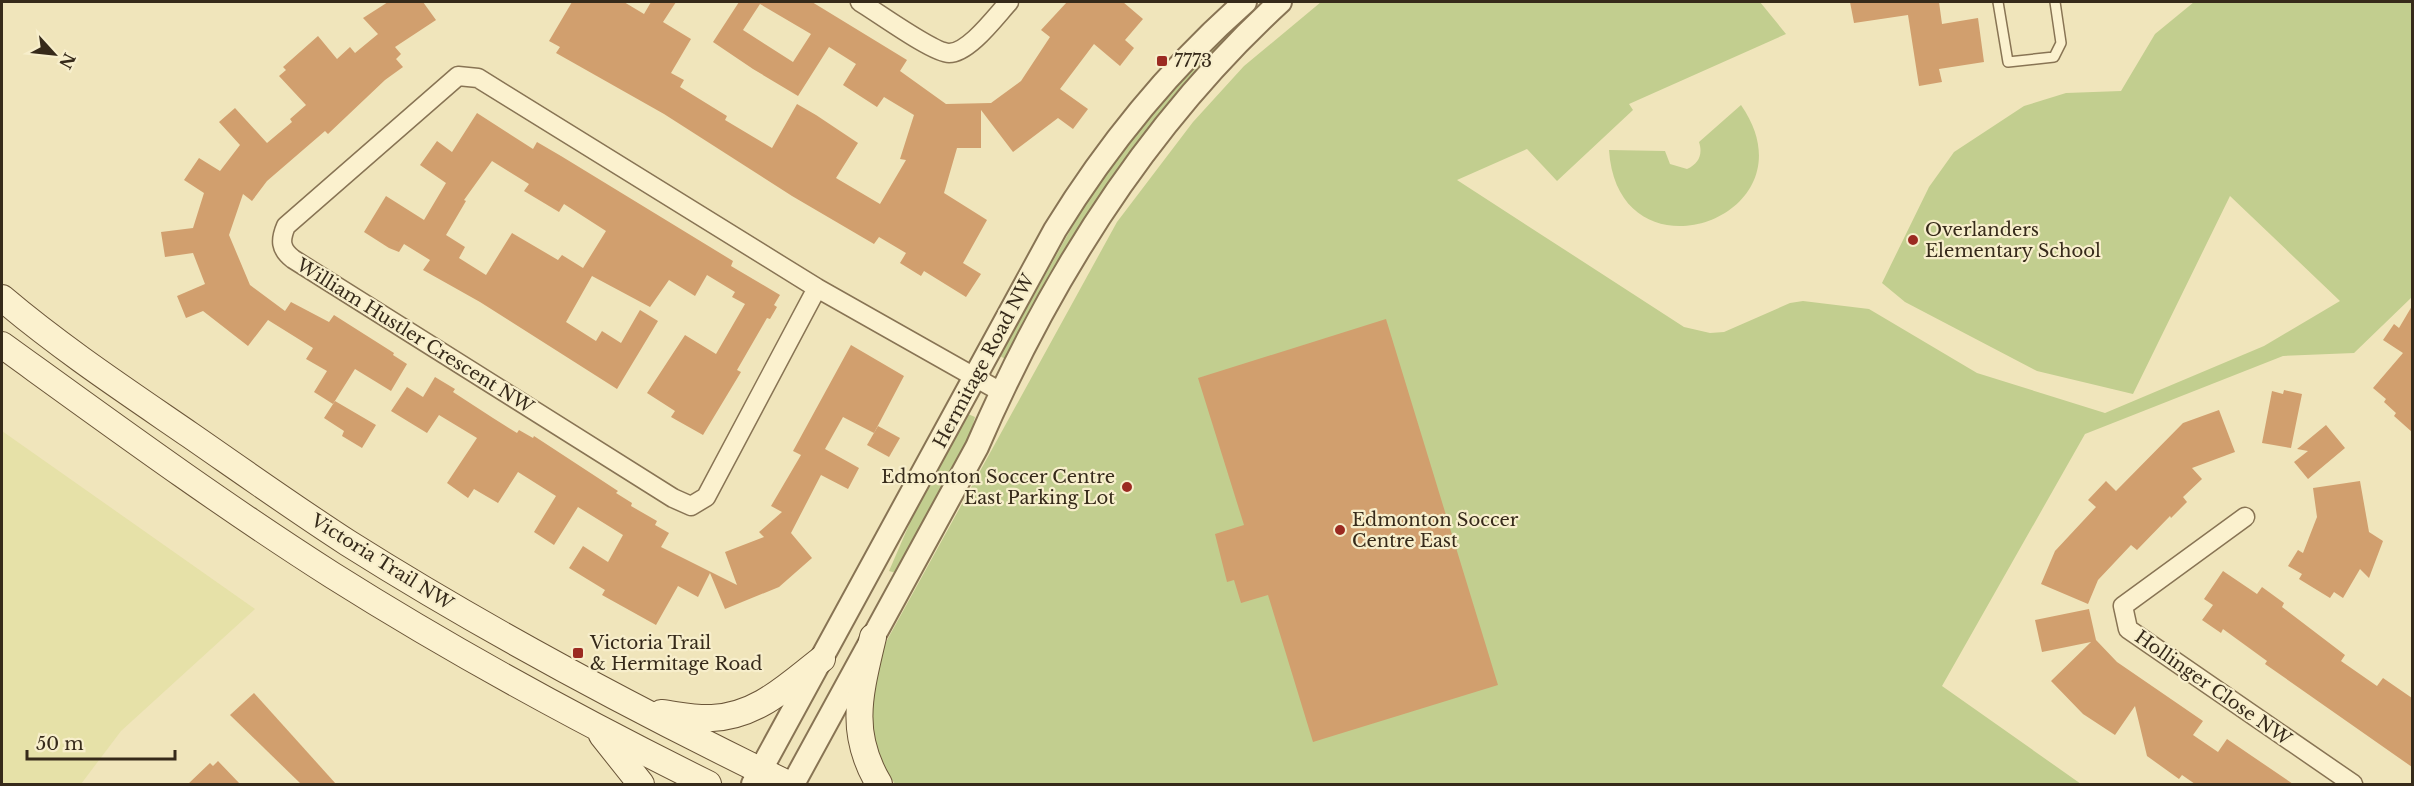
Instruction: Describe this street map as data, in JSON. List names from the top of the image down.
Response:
{
  "streets": {
    "main road": ["Victoria Trail NW"],
    "street": ["William Hustler Crescent NW", "Hermitage Road NW", "Hollinger Close NW"]
  },
  "crossings": [
    ["William Hustler Crescent NW", "Hermitage Road NW"],
    ["Hermitage Road NW", "Victoria Trail NW"]
  ],
  "places": {
    "transit": ["7773", "Victoria Trail & Hermitage Road"],
    "other": ["Overlanders Elementary School", "Edmonton Soccer Centre East Parking Lot", "Edmonton Soccer Centre East"]
  },
  "scale_bar": "50 m",
  "north": "bottom right"
}
